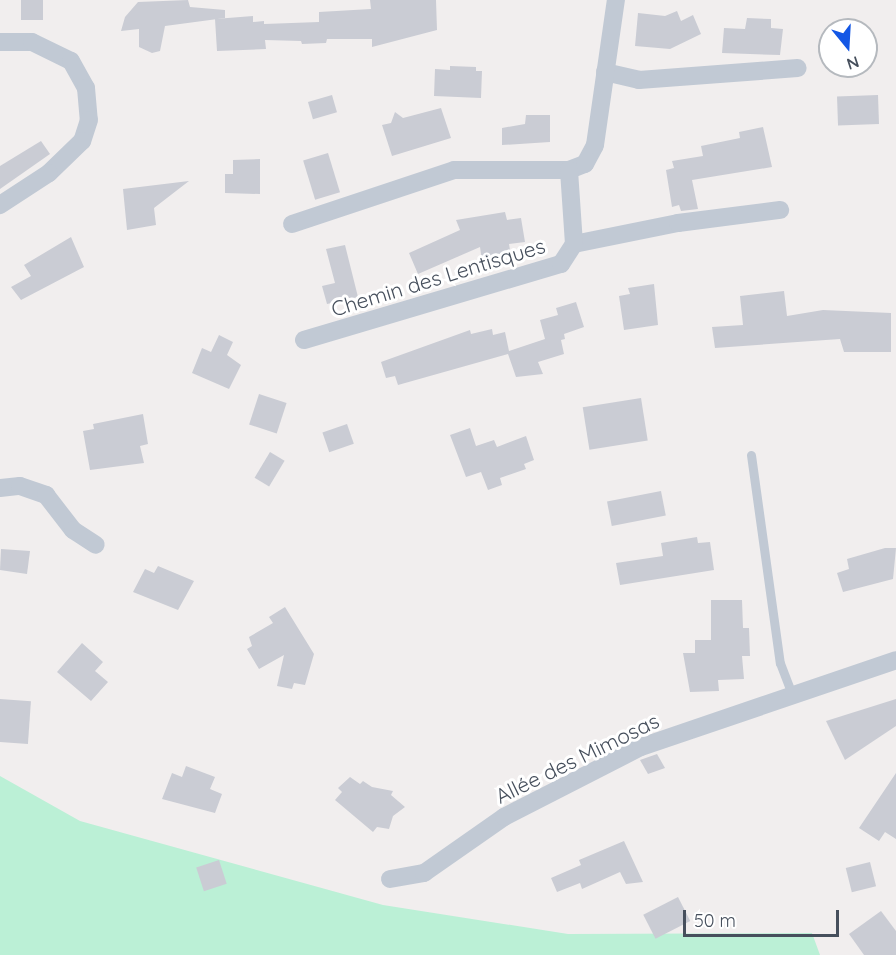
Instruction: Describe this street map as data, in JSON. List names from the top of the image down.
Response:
{
  "streets": {
    "street": ["Chemin des Lentisques", "Allée des Mimosas"]
  },
  "scale_bar": "50 m",
  "north": "bottom"
}
